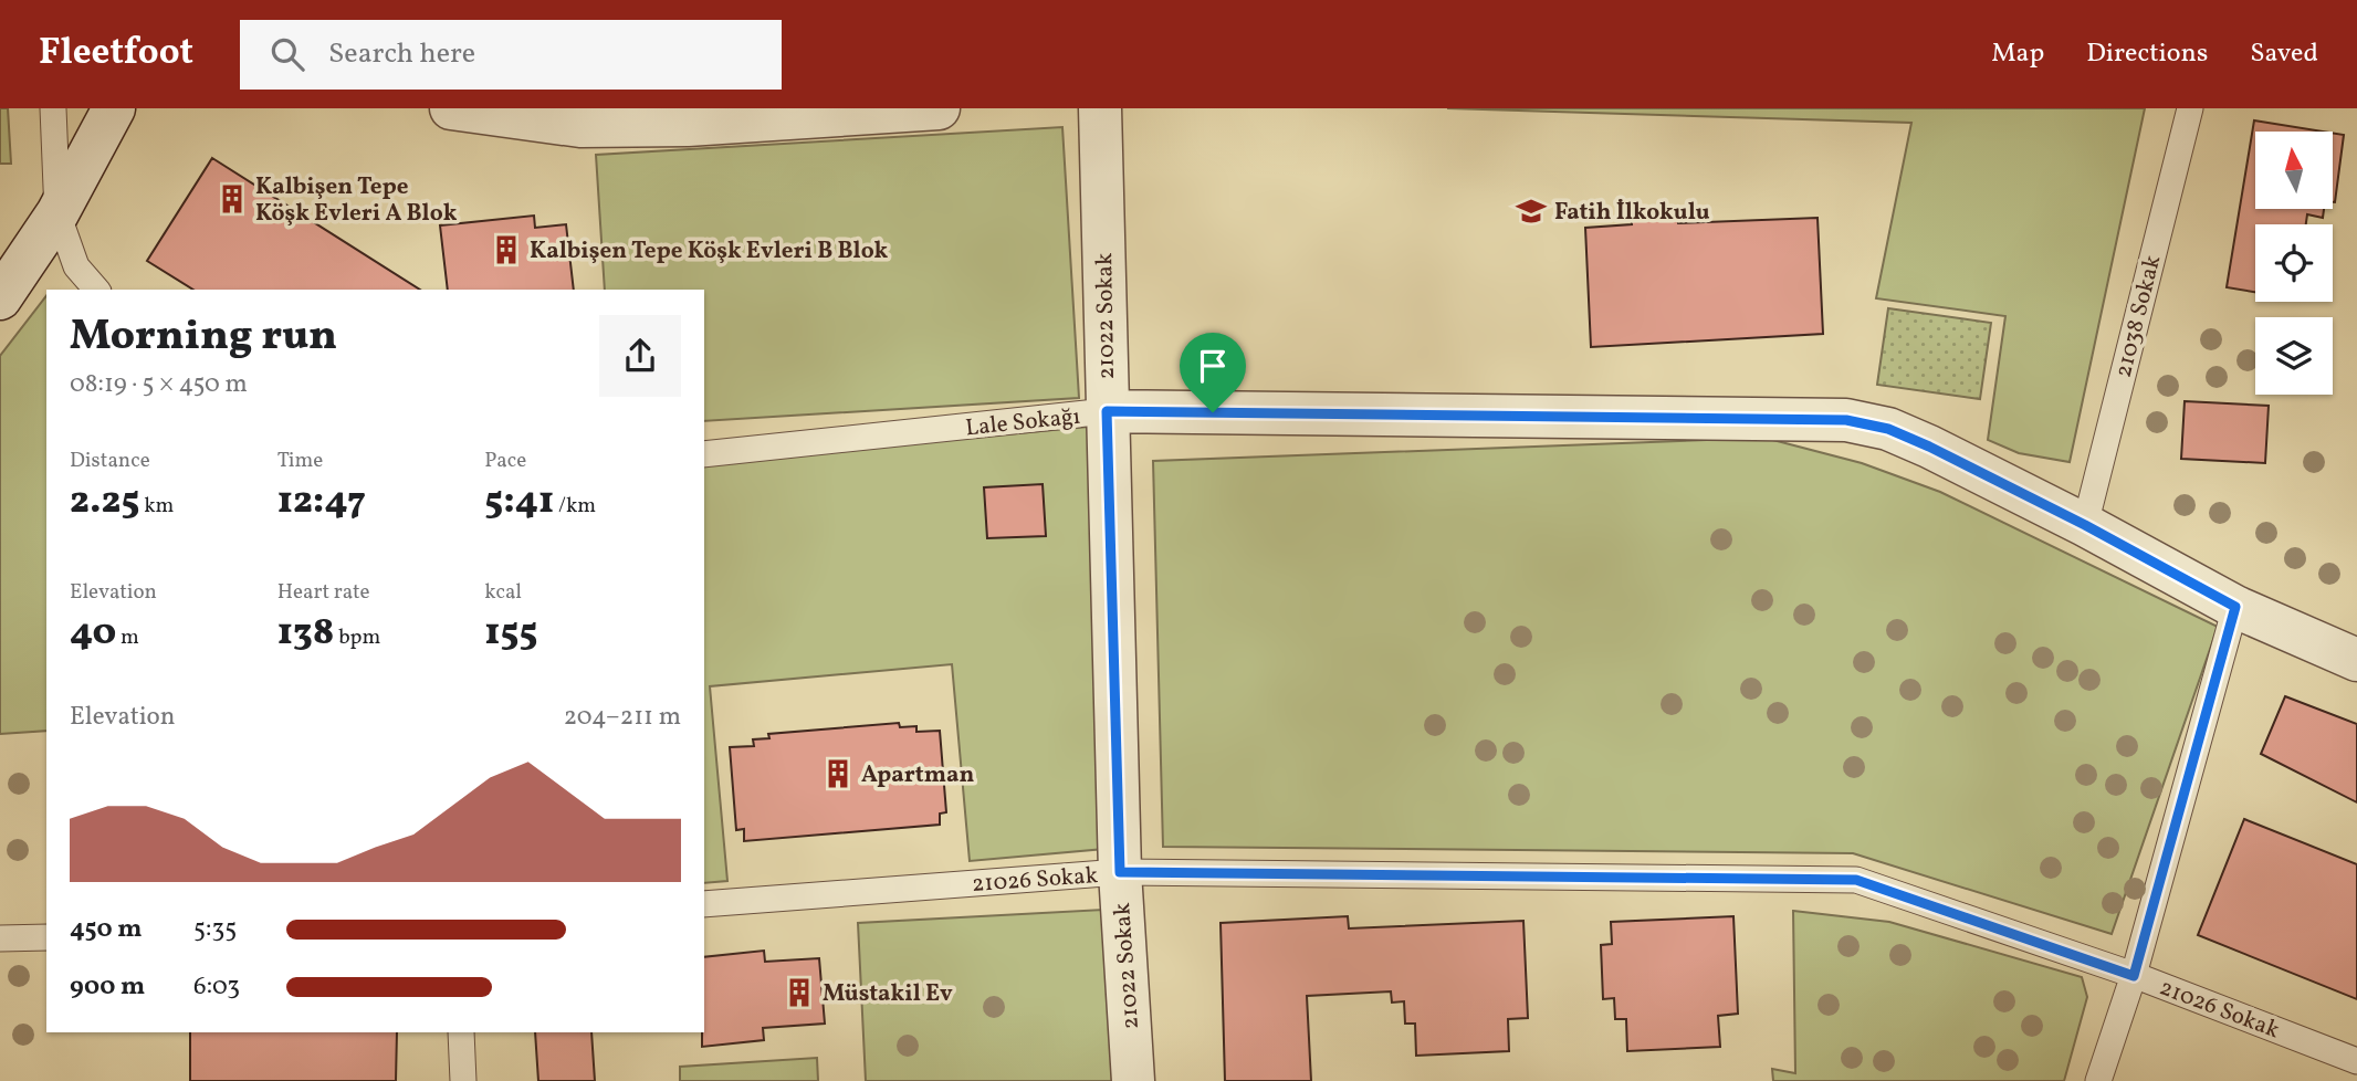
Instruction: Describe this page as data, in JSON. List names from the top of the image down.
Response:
{
  "streets": {
    "street": ["21022 Sokak", "Lale Sokağı"],
    "lane": ["21038 Sokak", "21026 Sokak"]
  },
  "crossings": [
    ["21022 Sokak", "Lale Sokağı"],
    ["21022 Sokak", "21026 Sokak"],
    ["21038 Sokak", "Lale Sokağı"]
  ],
  "places": {
    "building": [
      "Kalbişen Tepe Köşk Evleri A Blok",
      "Kalbişen Tepe Köşk Evleri B Blok",
      "Apartman",
      "Müstakil Ev"
    ],
    "school or university": ["Fatih İlkokulu"]
  },
  "north": "top",
  "page": {
    "header": "Fleetfoot",
    "search": "Search here",
    "nav": ["Map", "Directions", "Saved"],
    "heading": ["Morning run", "08:19 · 5 × 450 m"],
    "stats": [
      ["Distance", "2.25 km"],
      ["Time", "12:47"],
      ["Pace", "5:41 /km"],
      ["Elevation", "40 m"],
      ["Heart rate", "138 bpm"],
      ["kcal", "155"]
    ],
    "chart": ["Elevation", "204–211 m"],
    "list": [
      {
        "name": "450 m",
        "note": "5:35"
      },
      {
        "name": "900 m",
        "note": "6:03"
      }
    ]
  }
}
